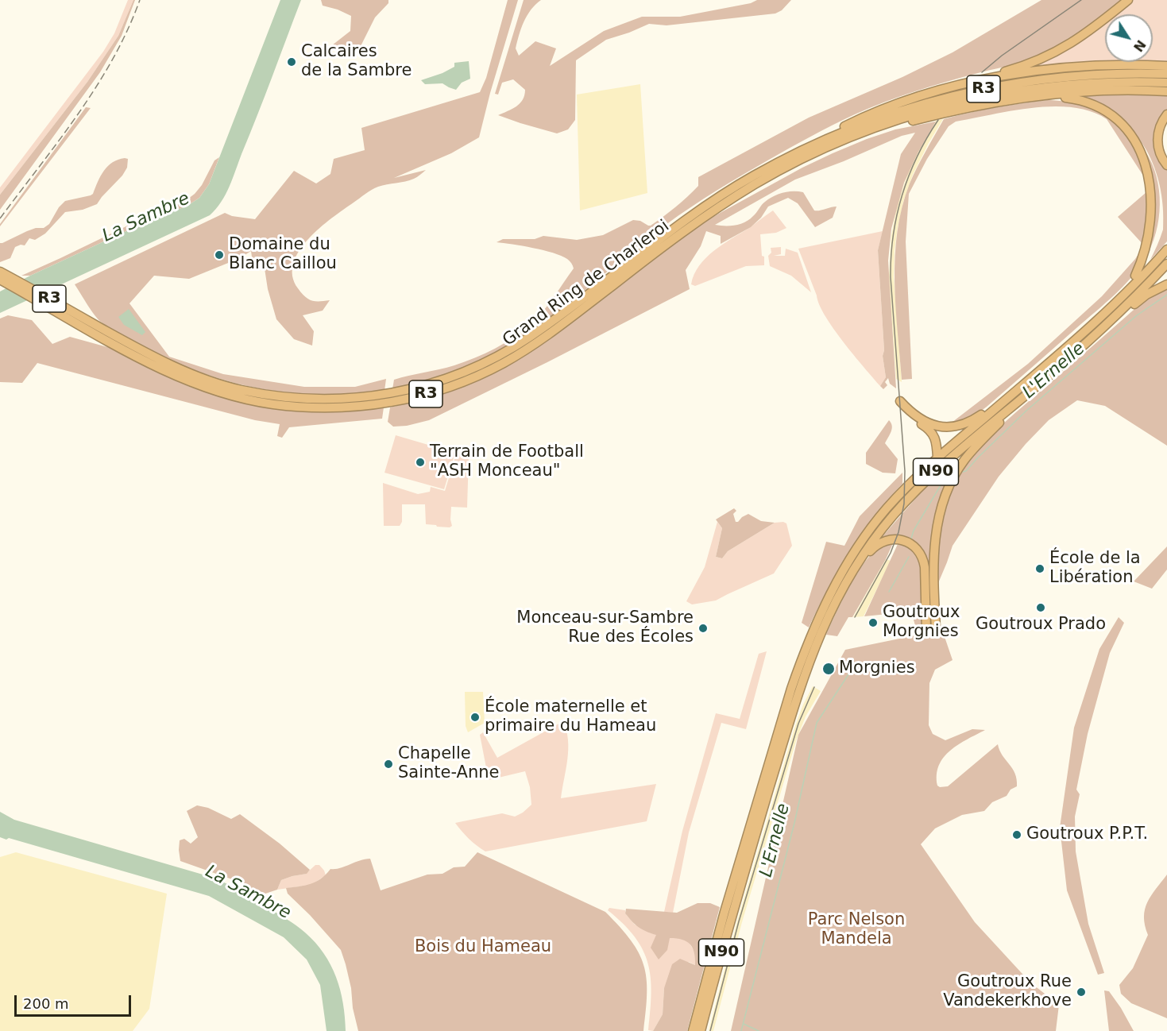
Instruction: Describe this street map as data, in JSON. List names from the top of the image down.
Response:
{
  "streets": {
    "highway": ["R3", "Grand Ring de Charleroi", "N90"]
  },
  "water": ["La Sambre", "L'Ernelle"],
  "parks": ["Parc Nelson Mandela", "Bois du Hameau"],
  "places": [
    "Calcaires de la Sambre",
    "Domaine du Blanc Caillou",
    "Terrain de Football \"ASH Monceau\"",
    "École de la Libération",
    "Goutroux Prado",
    "Goutroux Morgnies",
    "Monceau-sur-Sambre Rue des Écoles",
    "Morgnies",
    "École maternelle et primaire du Hameau",
    "Chapelle Sainte-Anne",
    "Goutroux P.P.T.",
    "Goutroux Rue Vandekerkhove"
  ],
  "scale_bar": "200 m",
  "north": "bottom right"
}
